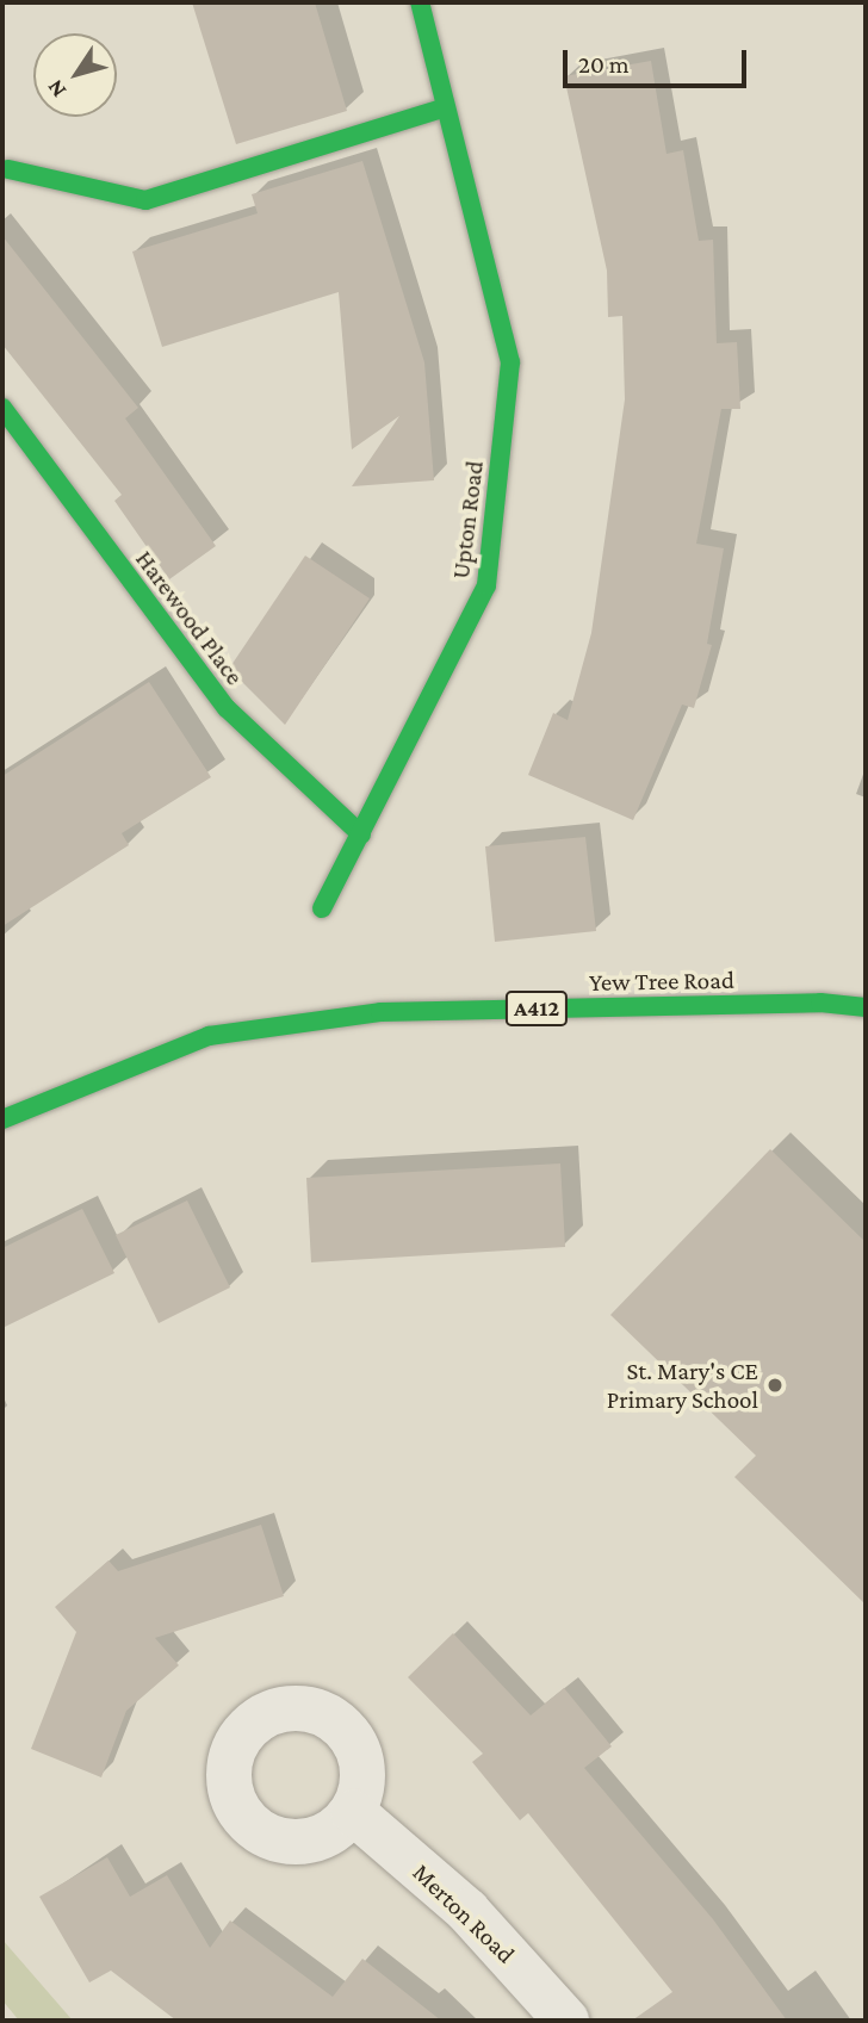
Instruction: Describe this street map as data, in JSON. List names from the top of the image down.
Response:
{
  "streets": {
    "street": [
      "Upton Road",
      "Harewood Place",
      "Yew Tree Road",
      "A412",
      "Merton Road"
    ]
  },
  "crossings": [
    ["Upton Road", "Harewood Place"]
  ],
  "places": ["St. Mary's CE Primary School"],
  "scale_bar": "20 m",
  "north": "bottom left"
}
